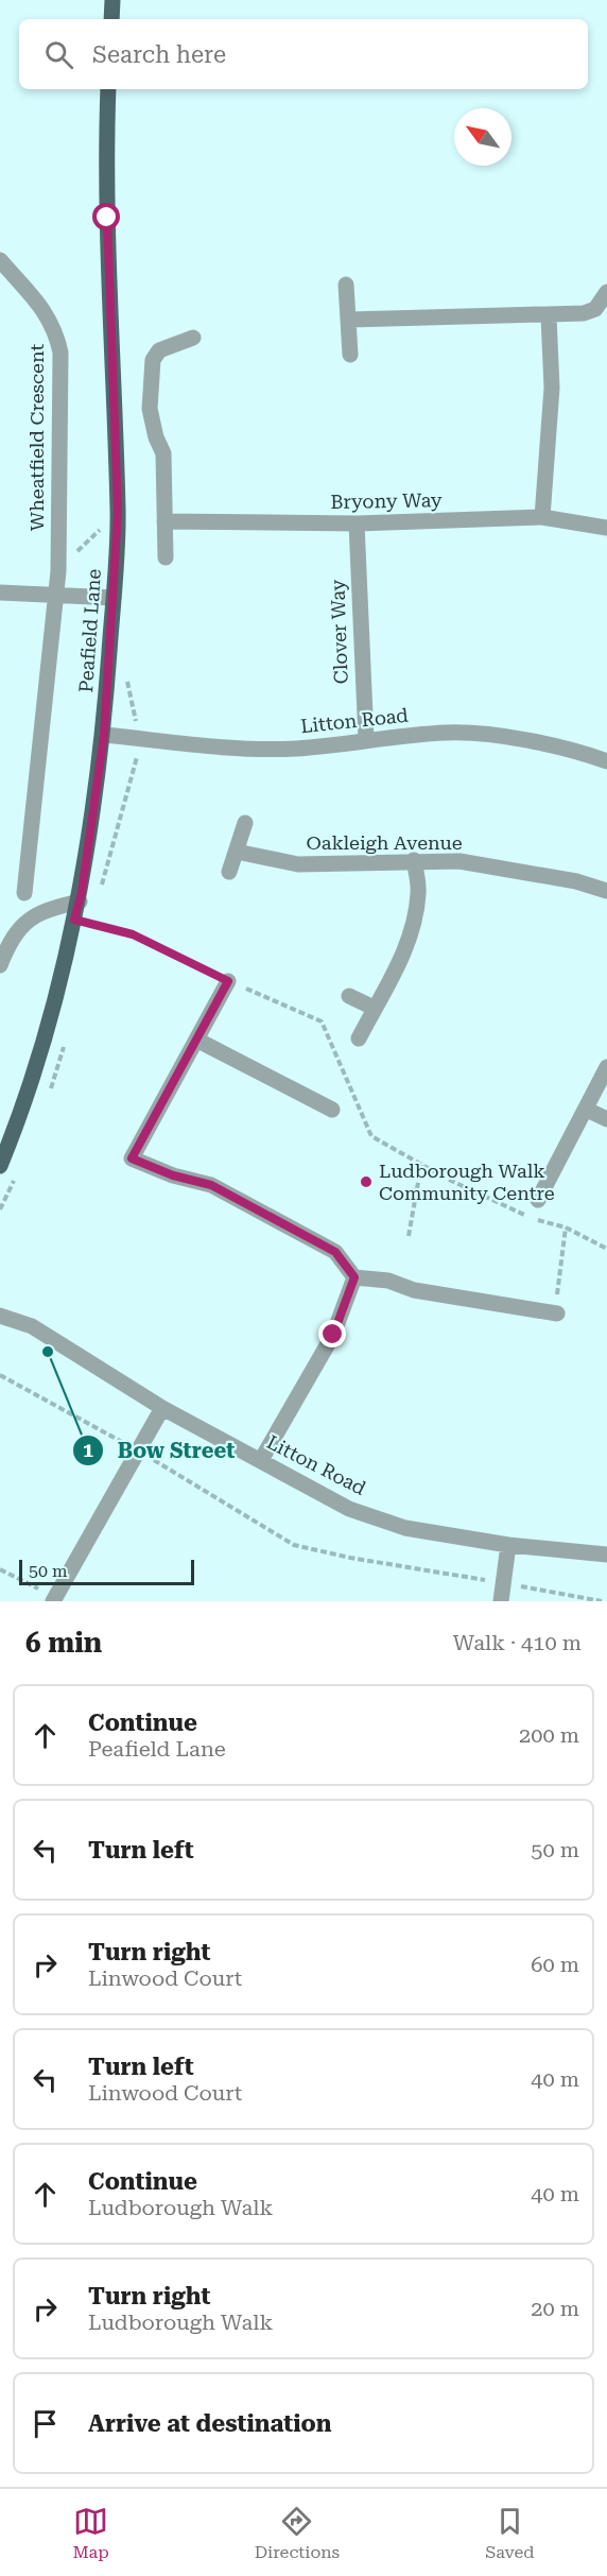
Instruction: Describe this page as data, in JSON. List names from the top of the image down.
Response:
{
  "streets": {
    "main road": ["Peafield Lane"],
    "street": [
      "Wheatfield Crescent",
      "Bryony Way",
      "Clover Way",
      "Litton Road",
      "Oakleigh Avenue"
    ]
  },
  "crossings": [
    ["Bryony Way", "Clover Way"],
    ["Peafield Lane", "Litton Road"],
    ["Clover Way", "Litton Road"]
  ],
  "places": ["Ludborough Walk Community Centre", "Bow Street"],
  "scale_bar": "50 m",
  "north": "top left",
  "page": {
    "search": "Search here",
    "scale": "50 m",
    "heading": ["6 min", "Walk · 410 m"],
    "list": [
      ["Continue", "Peafield Lane", "200 m"],
      ["Turn left", "50 m"],
      ["Turn right", "Linwood Court", "60 m"],
      ["Turn left", "Linwood Court", "40 m"],
      ["Continue", "Ludborough Walk", "40 m"],
      ["Turn right", "Ludborough Walk", "20 m"],
      "Arrive at destination"
    ],
    "nav": ["Map", "Directions", "Saved"]
  }
}
